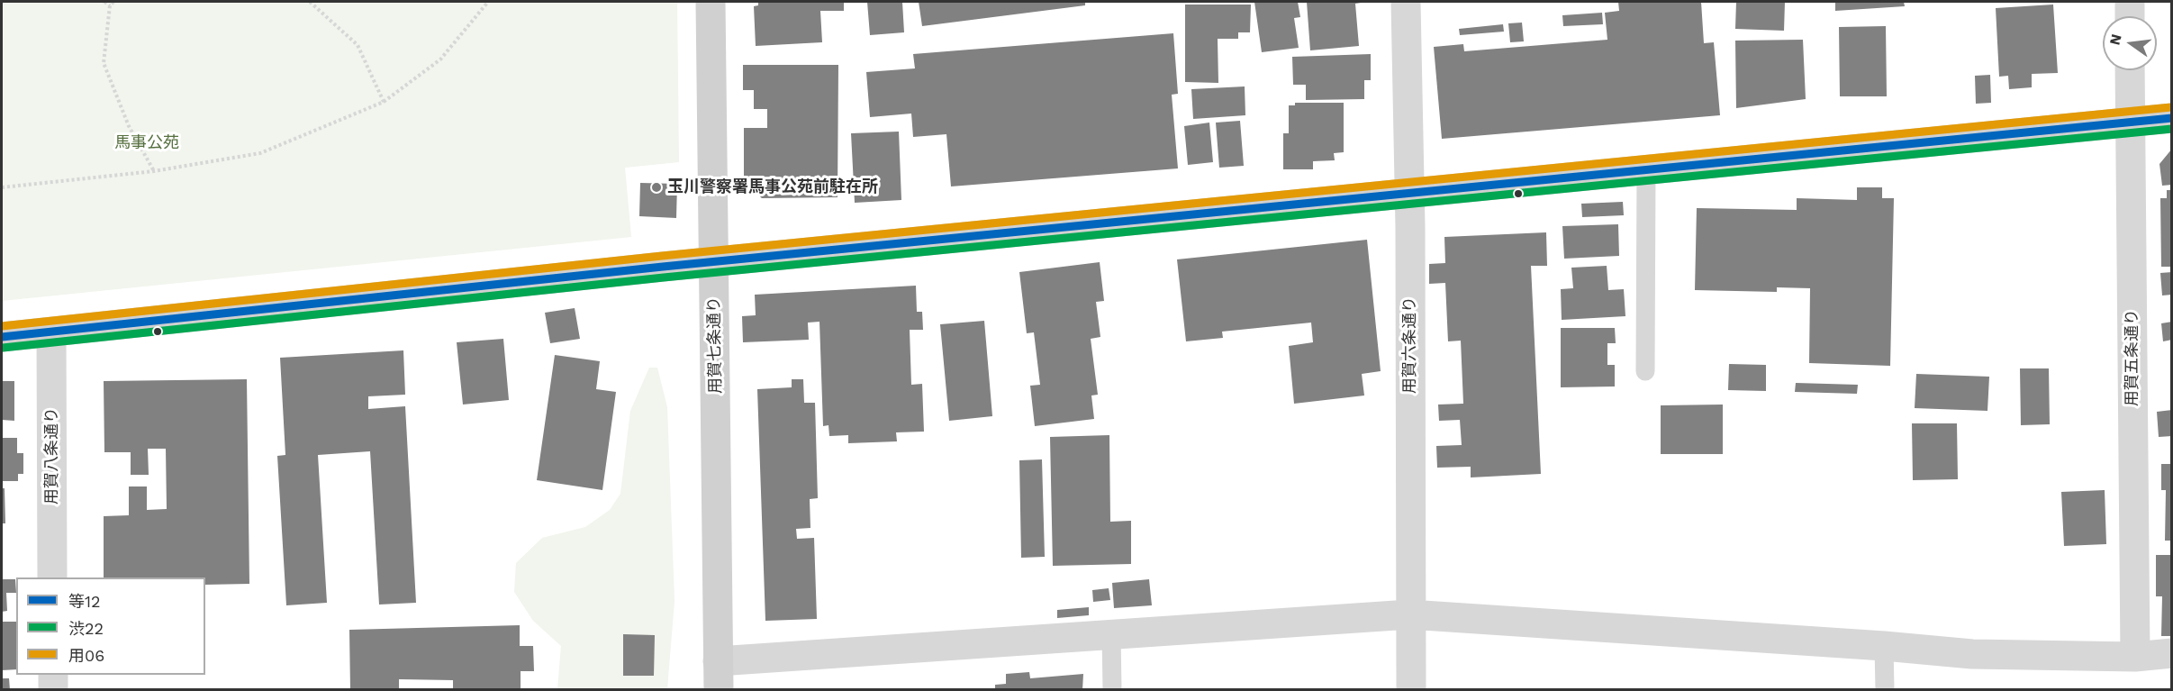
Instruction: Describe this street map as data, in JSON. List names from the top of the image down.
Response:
{
  "streets": {
    "street": [
      "用賀七条通り",
      "用賀六条通り",
      "用賀五条通り",
      "用賀八条通り"
    ]
  },
  "parks": ["馬事公苑"],
  "places": ["玉川警察署馬事公苑前駐在所"],
  "lines": ["transit line 用06", "transit line 等12", "transit line 渋22"],
  "legend": ["等12", "渋22", "用06"],
  "north": "left"
}
